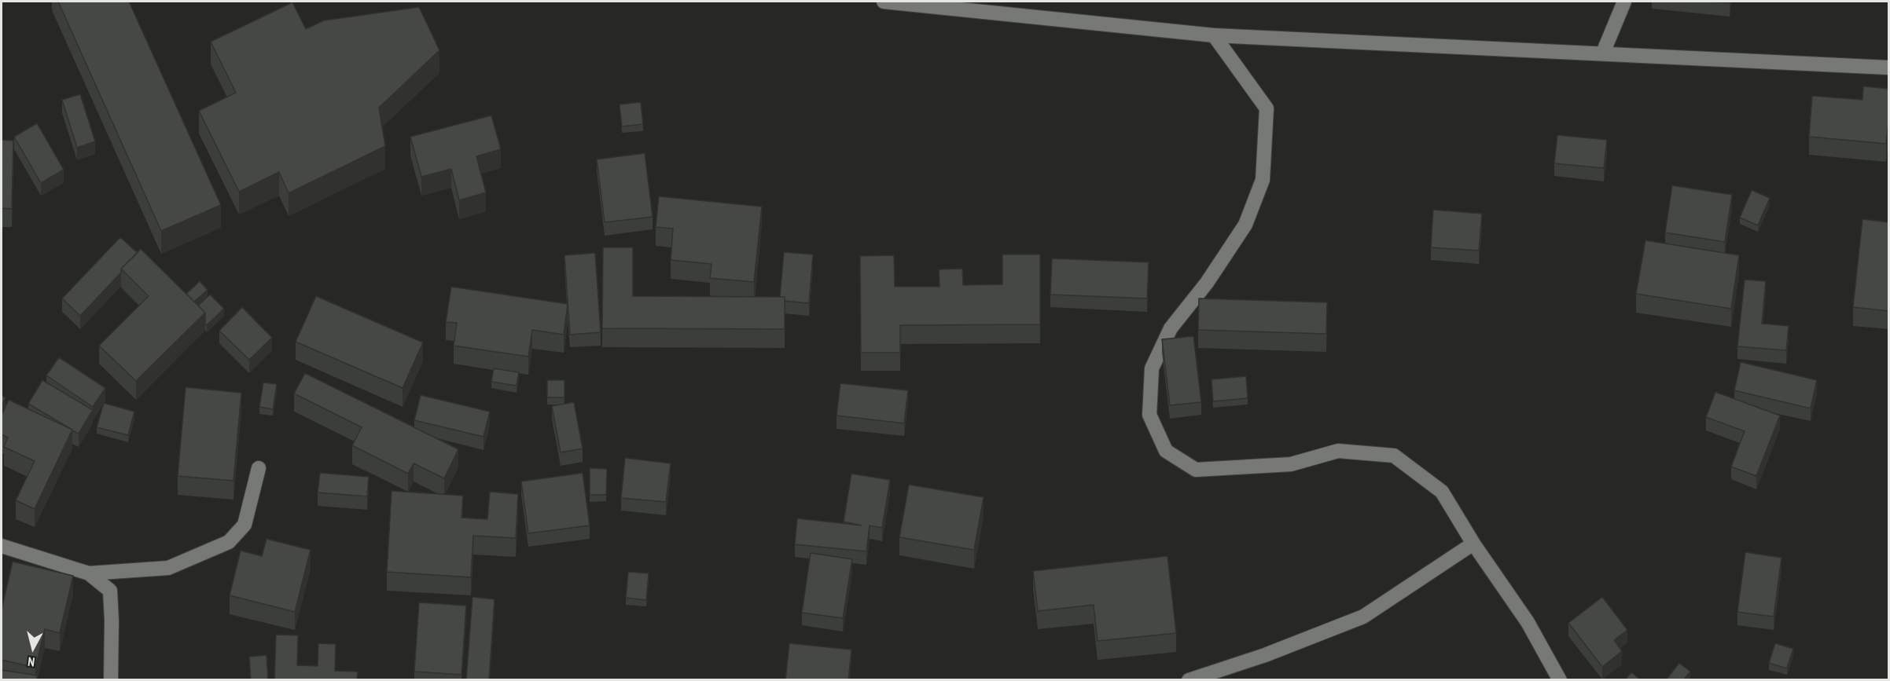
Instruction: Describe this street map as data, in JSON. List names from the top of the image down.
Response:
{
  "north": "bottom"
}
